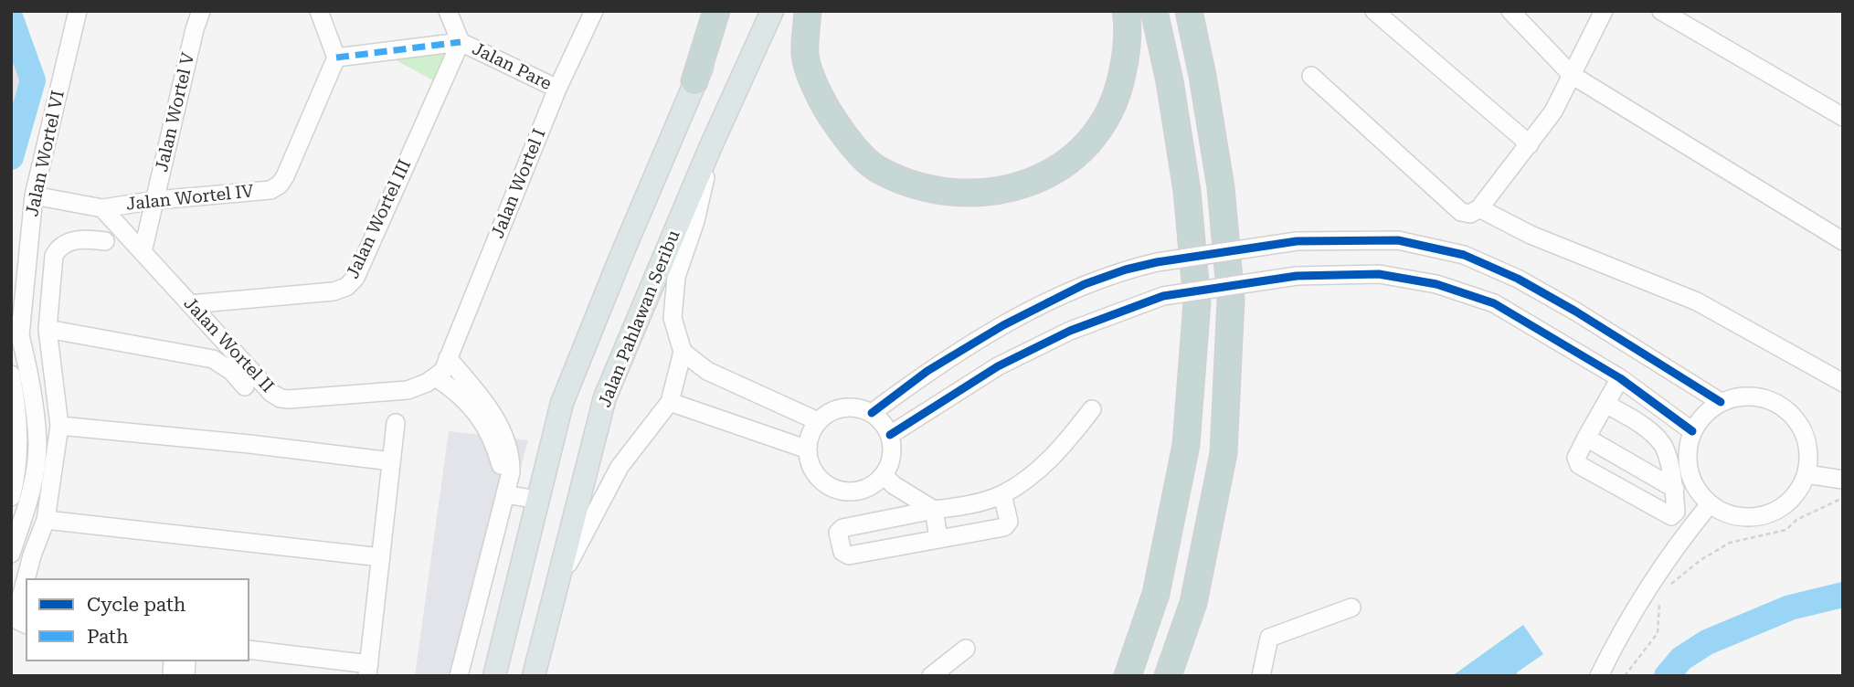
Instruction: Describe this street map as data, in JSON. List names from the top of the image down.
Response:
{
  "streets": {
    "main road": ["Jalan Pahlawan Seribu"],
    "street": [
      "Jalan Pare",
      "Jalan Wortel V",
      "Jalan Wortel VI",
      "Jalan Wortel I",
      "Jalan Wortel IV",
      "Jalan Wortel III",
      "Jalan Wortel II"
    ]
  },
  "crossings": [
    ["Jalan Pare", "Jalan Wortel I"],
    ["Jalan Pare", "Jalan Wortel III"],
    ["Jalan Wortel V", "Jalan Wortel IV"],
    ["Jalan Wortel V", "Jalan Wortel II"],
    ["Jalan Wortel IV", "Jalan Wortel II"],
    ["Jalan Wortel III", "Jalan Wortel II"]
  ],
  "legend": ["Cycle path", "Path"]
}
